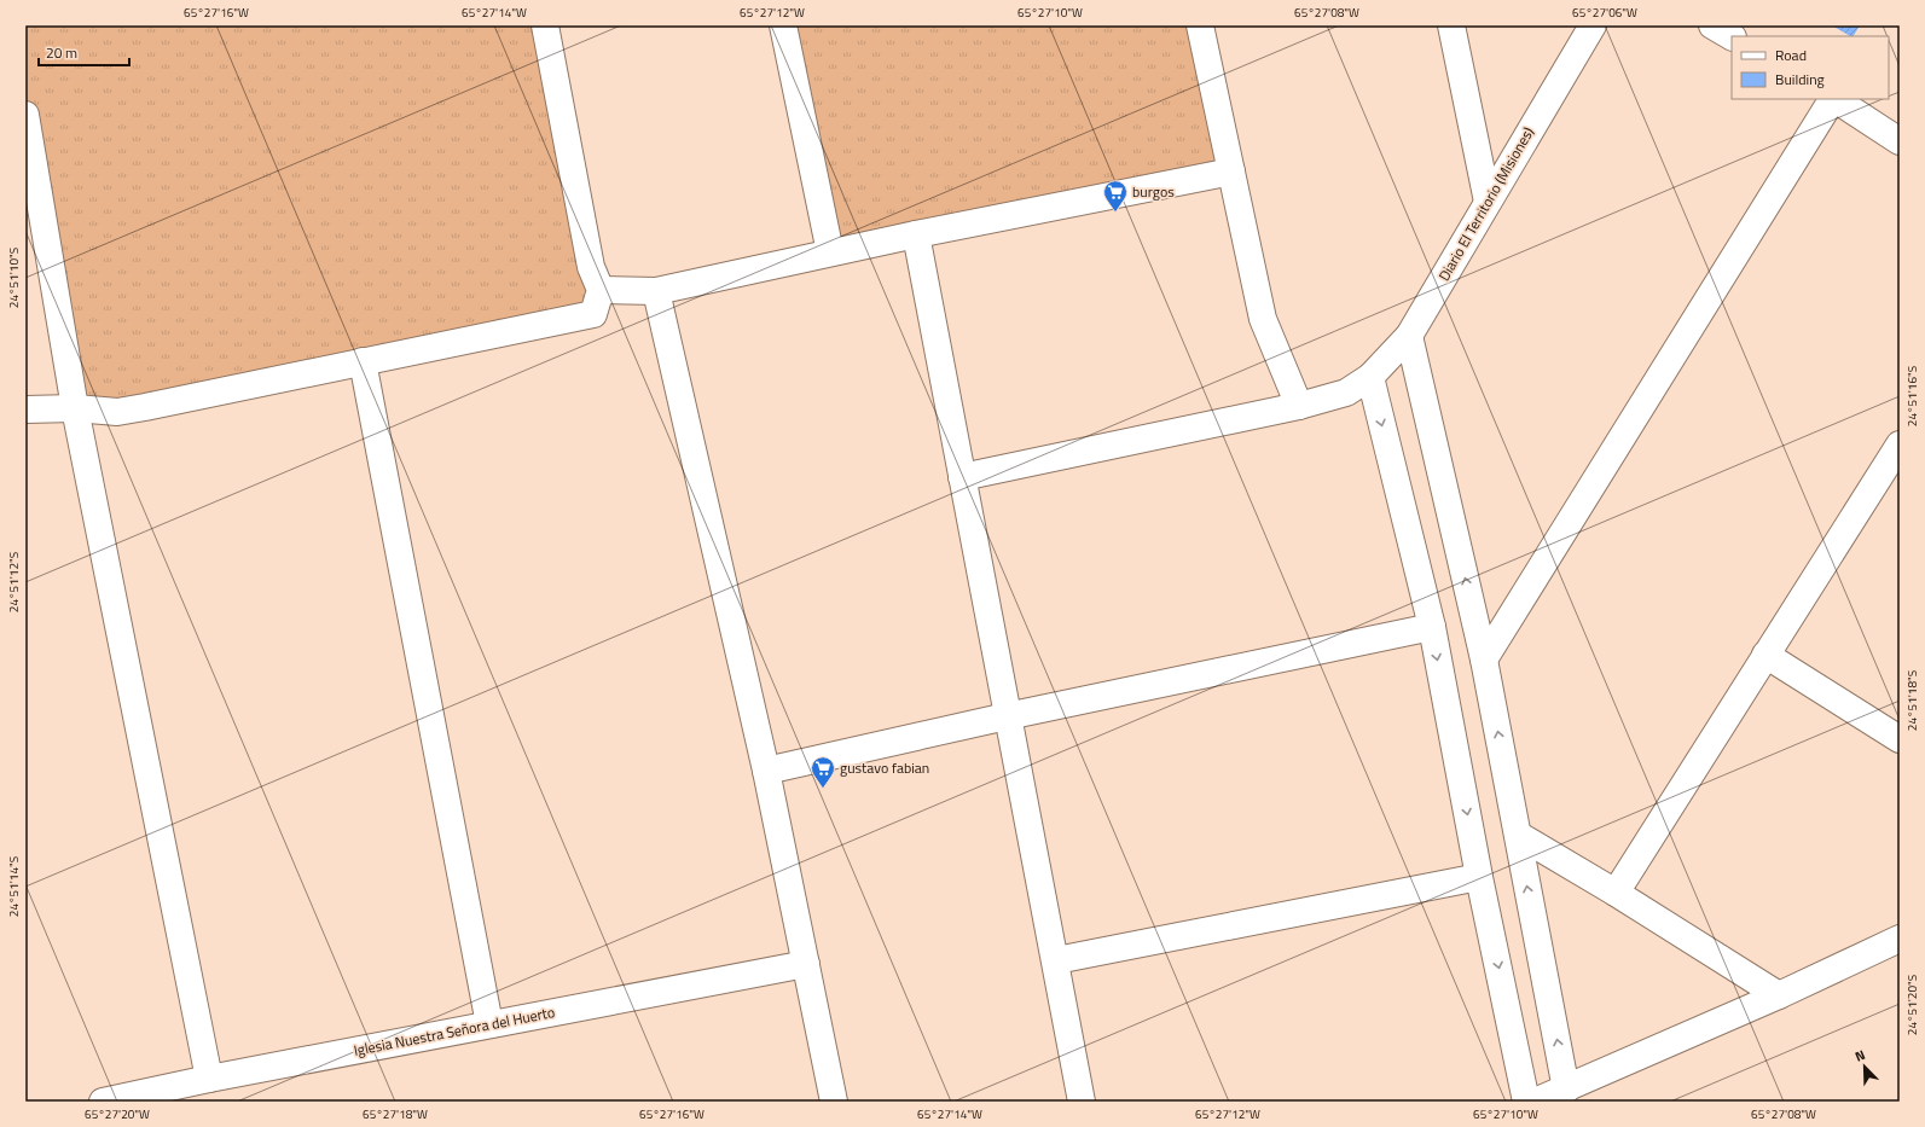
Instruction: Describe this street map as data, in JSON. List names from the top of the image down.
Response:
{
  "streets": {
    "street": ["Diario El Territorio (Misiones)", "Iglesia Nuestra Señora del Huerto"]
  },
  "places": {
    "supermarket": ["burgos", "gustavo fabian"]
  },
  "legend": ["Road", "Building"],
  "scale_bar": "20 m",
  "north": "top left",
  "coordinates": [
    "65°27'16\"W",
    "65°27'14\"W",
    "65°27'12\"W",
    "65°27'10\"W",
    "65°27'08\"W",
    "65°27'06\"W",
    "24°51'10\"S",
    "24°51'16\"S",
    "24°51'12\"S",
    "24°51'18\"S",
    "24°51'14\"S",
    "24°51'20\"S",
    "65°27'20\"W",
    "65°27'18\"W"
  ]
}
